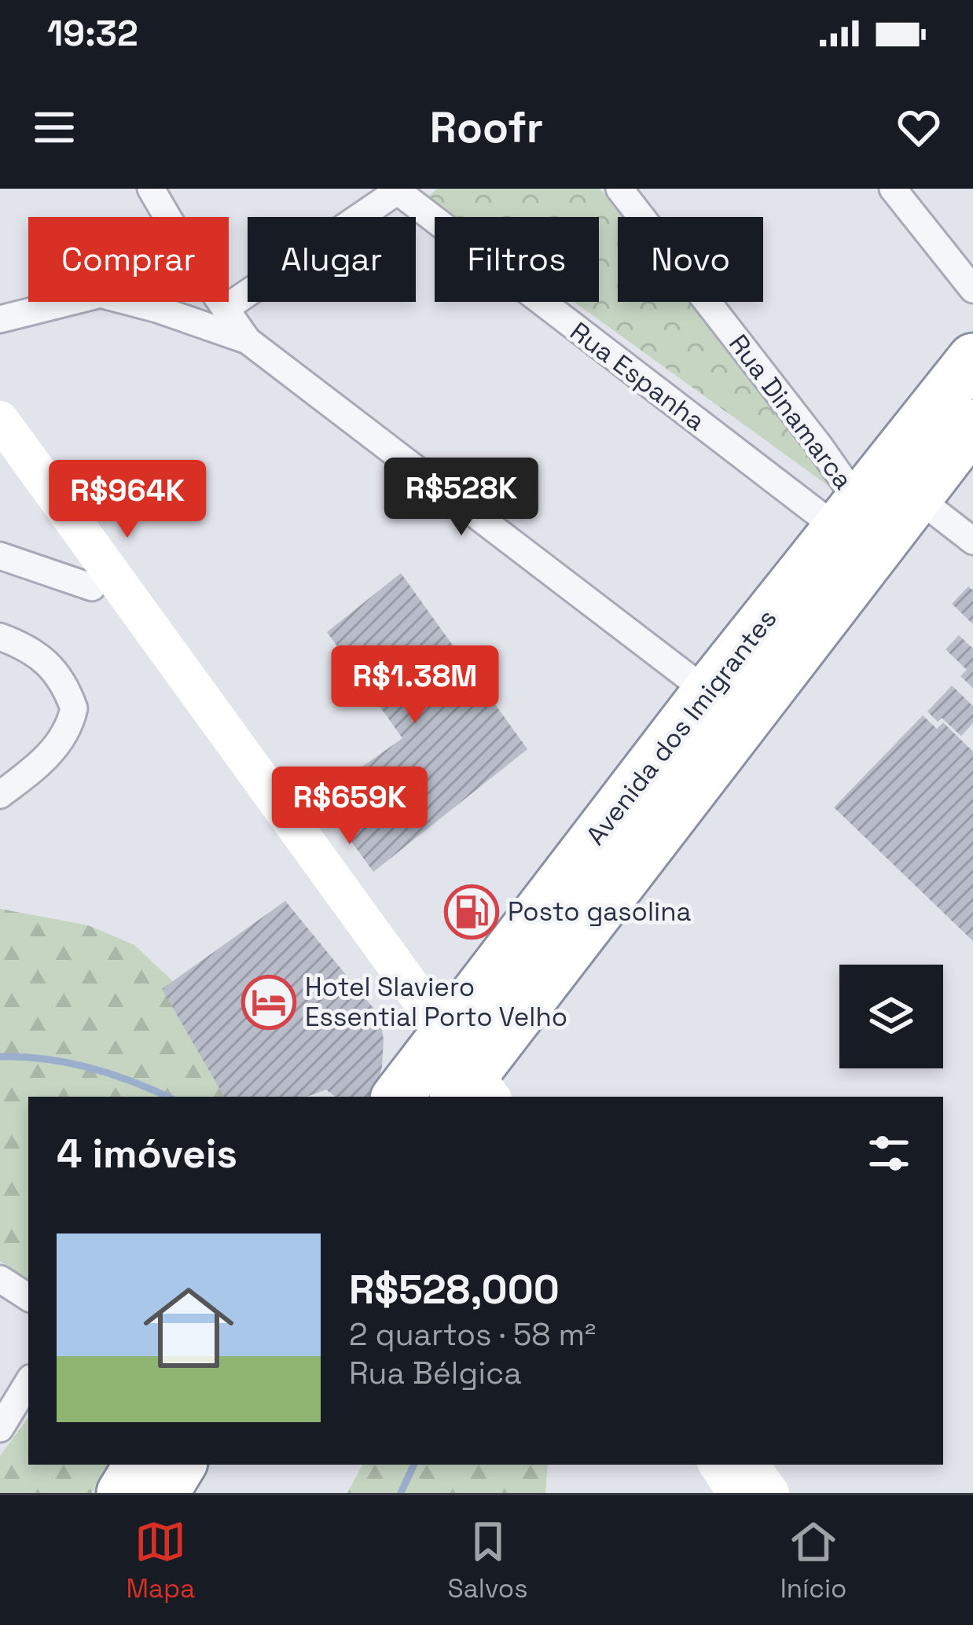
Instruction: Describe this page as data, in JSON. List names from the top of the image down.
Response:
{
  "streets": {
    "highway": ["Avenida dos Imigrantes"],
    "street": ["Rua Espanha", "Rua Dinamarca"]
  },
  "crossings": [
    ["Rua Espanha", "Rua Dinamarca"],
    ["Rua Espanha", "Avenida dos Imigrantes"],
    ["Rua Dinamarca", "Avenida dos Imigrantes"]
  ],
  "places": {
    "fuel station": ["Posto gasolina"],
    "hotel": ["Hotel Slaviero Essential Porto Velho"]
  },
  "page": {
    "status": "19:32",
    "header": "Roofr",
    "chip": [
      "Comprar",
      "Alugar",
      "Filtros",
      "Novo"
    ],
    "price": [
      "R$528K",
      "R$964K",
      "R$1.38M",
      "R$659K"
    ],
    "heading": "4 imóveis",
    "list": [
      {
        "name": "R$528,000",
        "note": "2 quartos · 58 m² · Rua Bélgica"
      }
    ],
    "tabs": ["Mapa", "Salvos", "Início"]
  }
}
